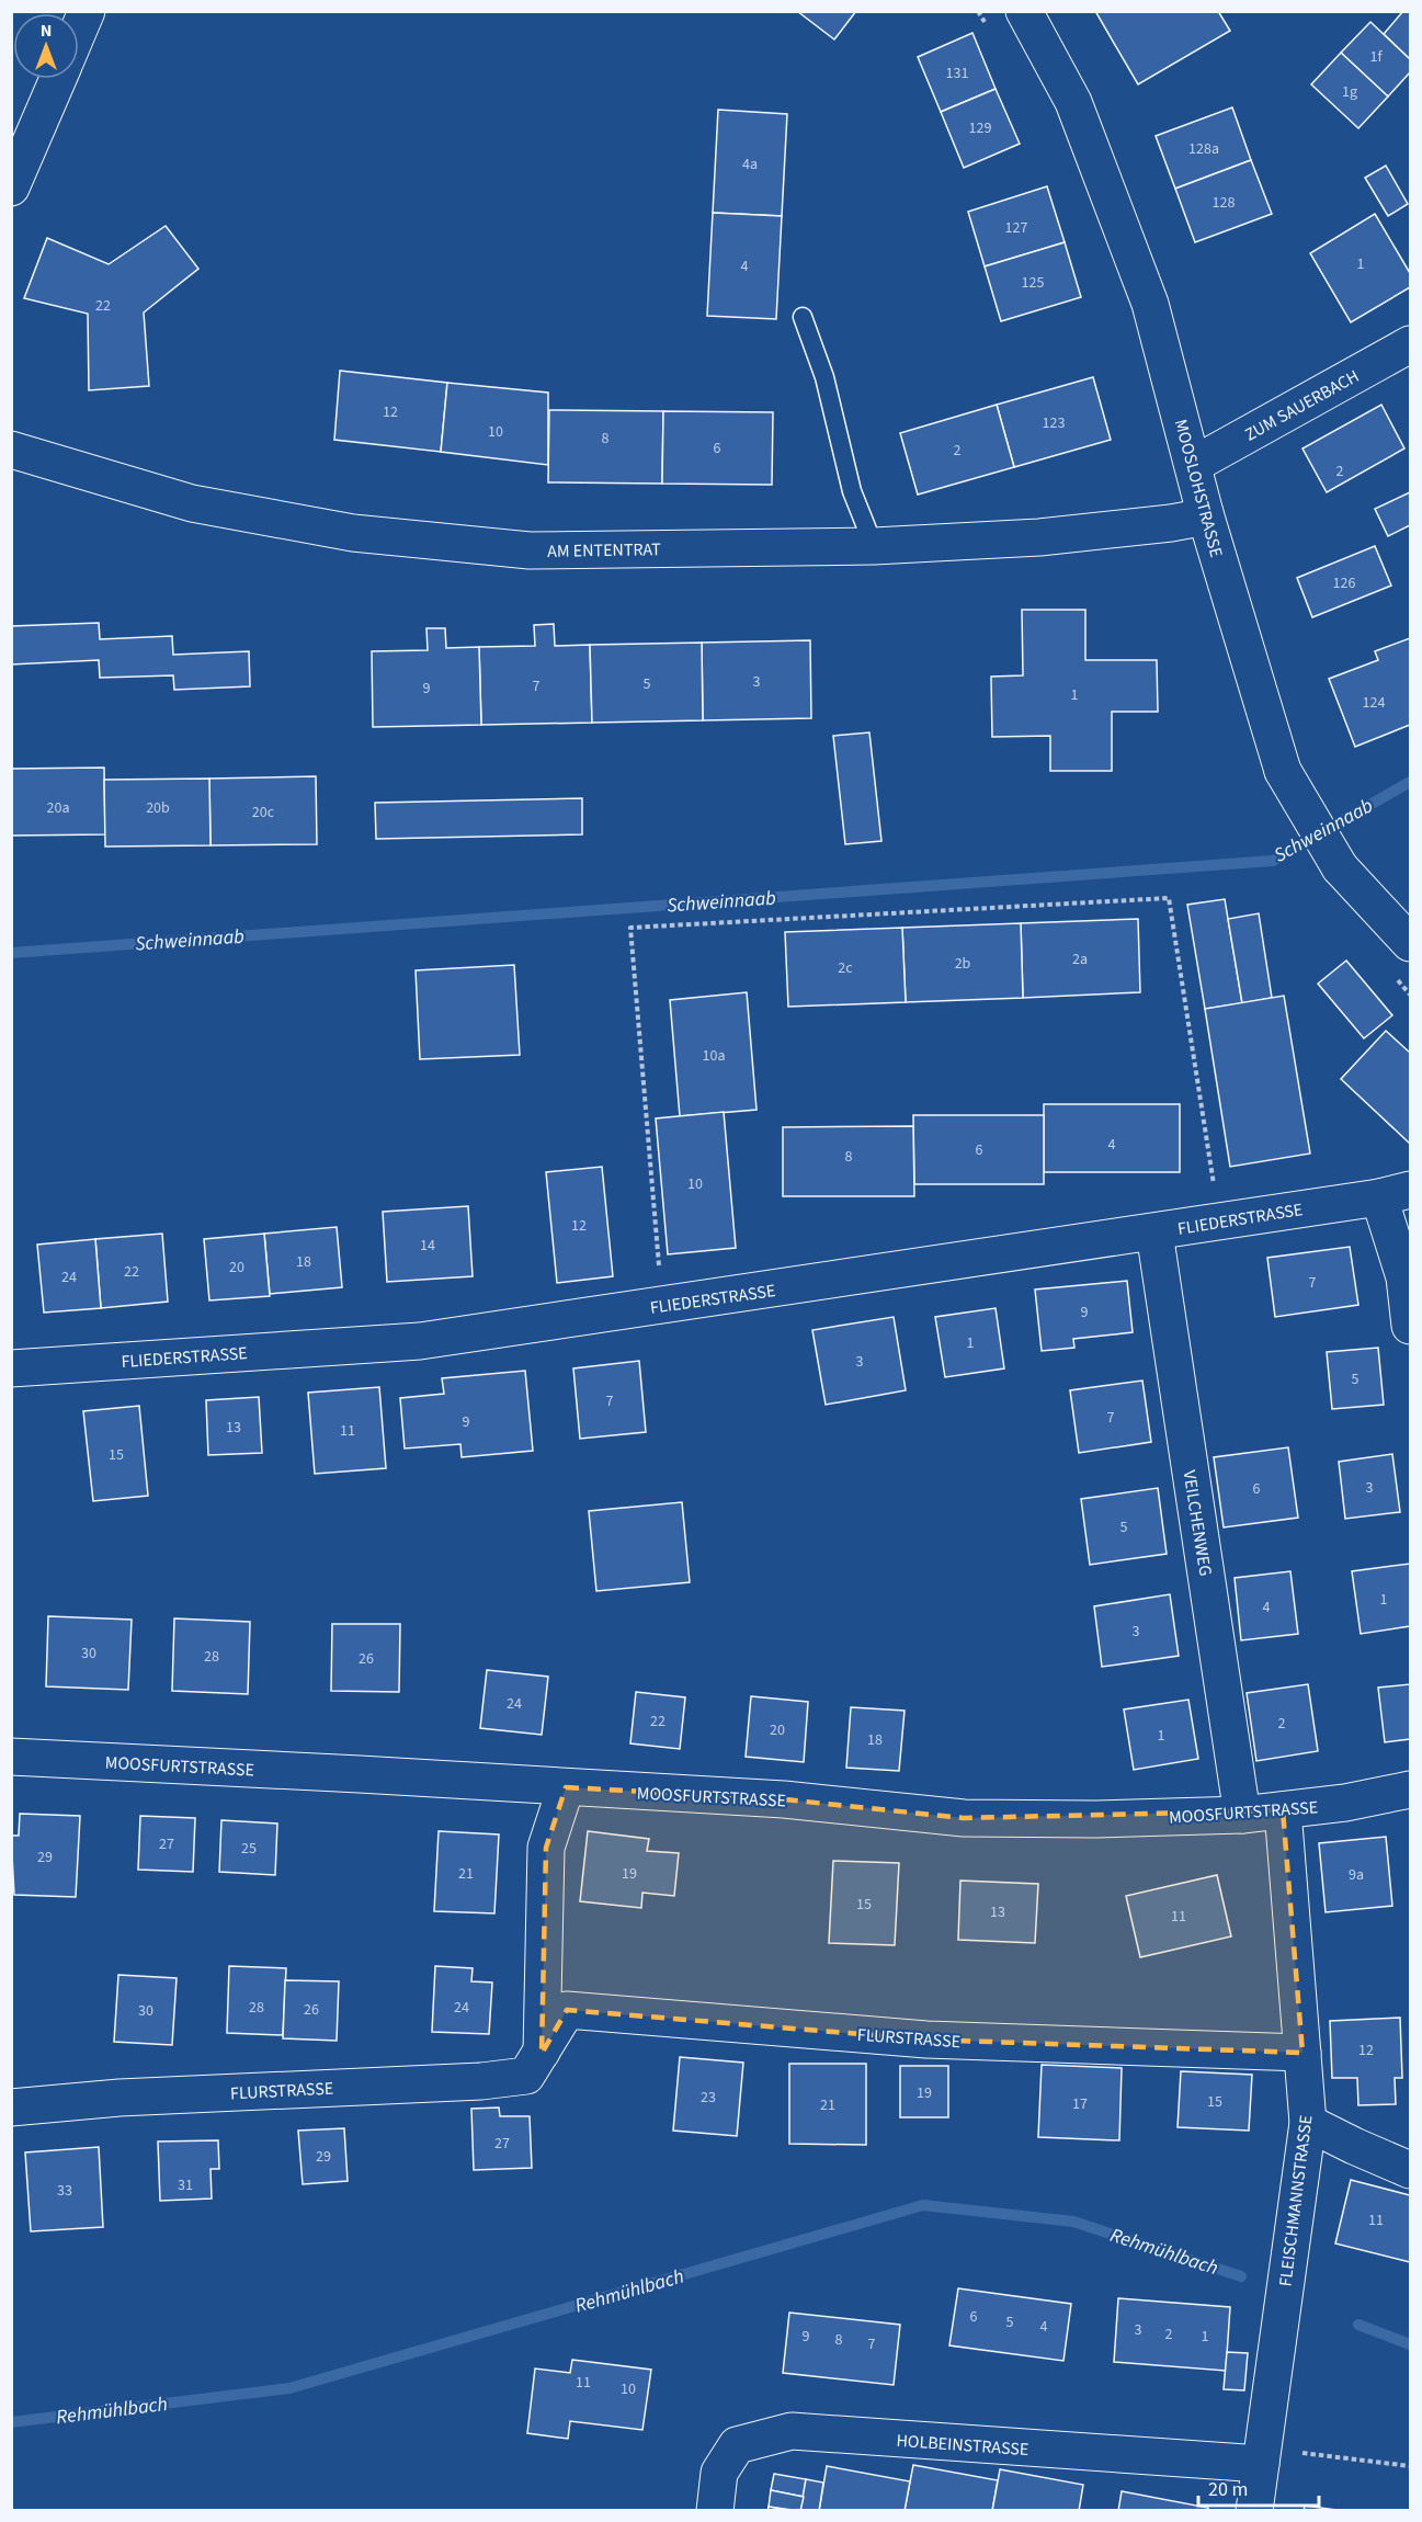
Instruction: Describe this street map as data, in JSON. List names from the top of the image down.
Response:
{
  "streets": {
    "street": [
      "ZUM SAUERBACH",
      "MOOSLOHSTRASSE",
      "AM ENTENTRAT",
      "FLIEDERSTRASSE",
      "VEILCHENWEG",
      "MOOSFURTSTRASSE",
      "FLURSTRASSE",
      "FLEISCHMANNSTRASSE",
      "HOLBEINSTRASSE"
    ]
  },
  "crossings": [
    ["ZUM SAUERBACH", "MOOSLOHSTRASSE"],
    ["MOOSLOHSTRASSE", "AM ENTENTRAT"],
    ["FLIEDERSTRASSE", "VEILCHENWEG"],
    ["VEILCHENWEG", "MOOSFURTSTRASSE"],
    ["MOOSFURTSTRASSE", "FLEISCHMANNSTRASSE"],
    ["FLURSTRASSE", "FLEISCHMANNSTRASSE"],
    ["FLEISCHMANNSTRASSE", "HOLBEINSTRASSE"]
  ],
  "water": ["Schweinnaab", "Rehmühlbach"],
  "house_numbers": [
    "1f",
    "131",
    "1g",
    "129",
    "128a",
    "4a",
    "128",
    "127",
    "1",
    "4",
    "125",
    "22",
    "12",
    "123",
    "10",
    "8",
    "6",
    "2",
    "2",
    "126",
    "3",
    "5",
    "7",
    "9",
    "1",
    "124",
    "20a",
    "20b",
    "20c",
    "2a",
    "2b",
    "2c",
    "10a",
    "4",
    "6",
    "8",
    "10",
    "12",
    "14",
    "18",
    "20",
    "22",
    "24",
    "7",
    "9",
    "1",
    "3",
    "5",
    "7",
    "7",
    "9",
    "13",
    "11",
    "15",
    "3",
    "6",
    "5",
    "1",
    "4",
    "3",
    "30",
    "28",
    "26",
    "24",
    "22",
    "2",
    "20",
    "1",
    "18",
    "27",
    "25",
    "29",
    "21",
    "19",
    "9a",
    "15",
    "13",
    "11",
    "28",
    "24",
    "26",
    "30",
    "12",
    "19",
    "23",
    "15",
    "17",
    "21",
    "27",
    "29",
    "31",
    "33",
    "11",
    "6",
    "5",
    "4",
    "3",
    "2",
    "9",
    "1",
    "8",
    "7",
    "11",
    "10"
  ],
  "scale_bar": "20 m",
  "north": "top"
}
